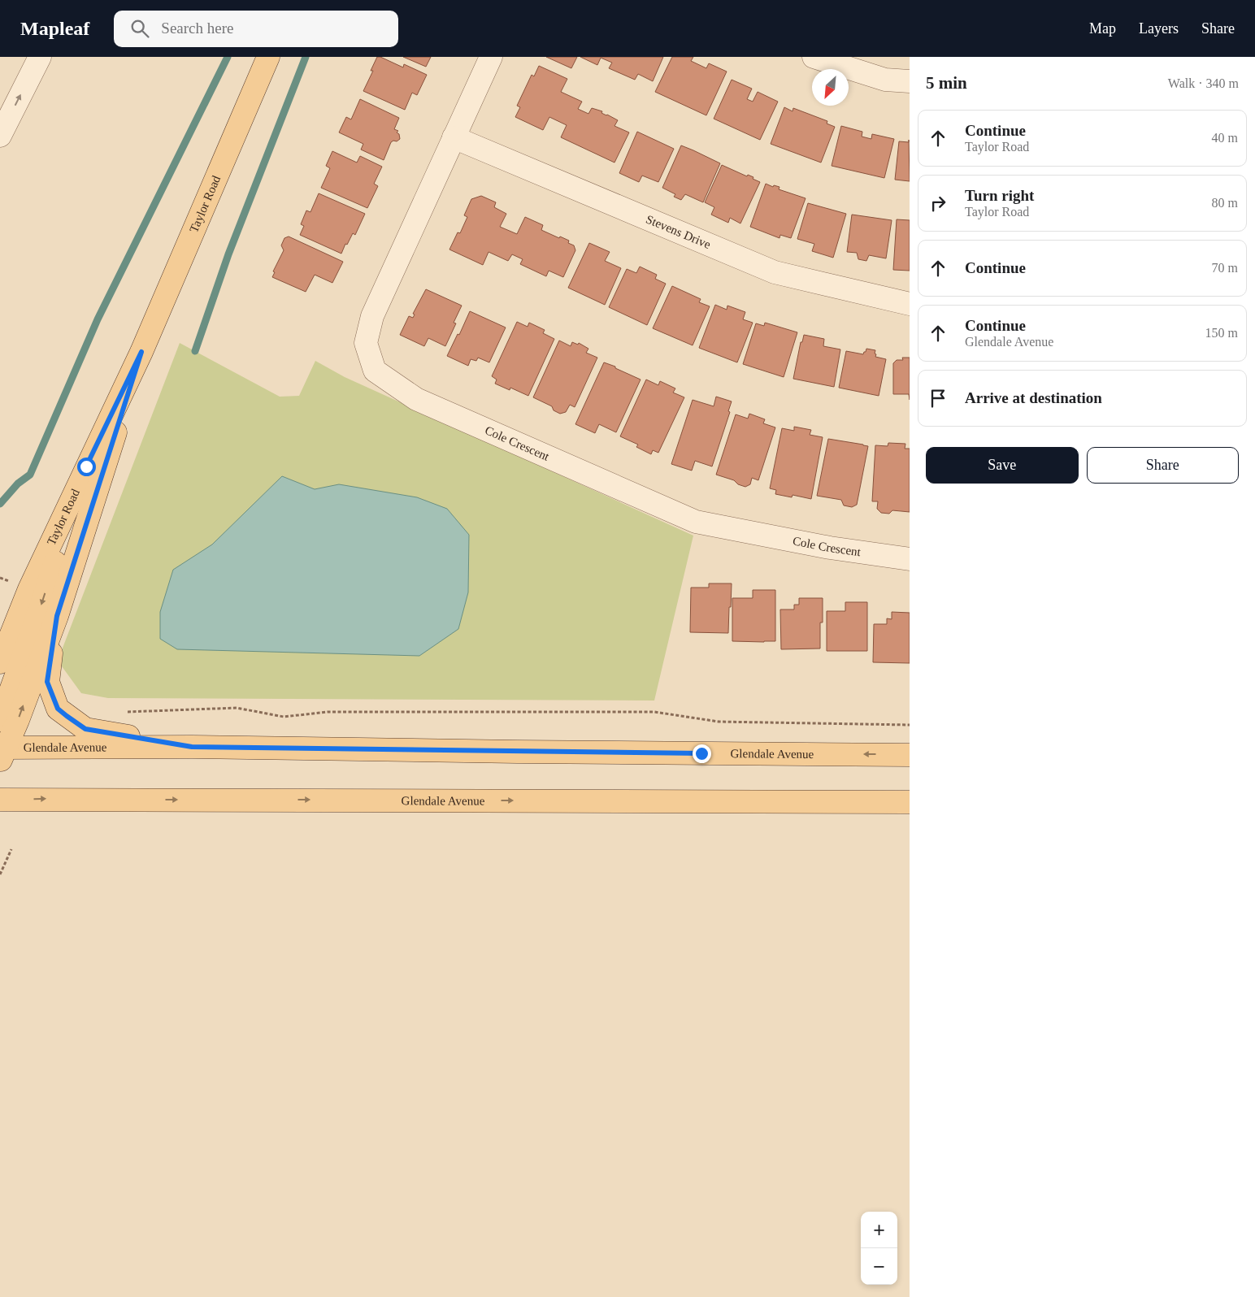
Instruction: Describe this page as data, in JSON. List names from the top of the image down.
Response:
{
  "streets": {
    "main road": ["Taylor Road", "Glendale Avenue"],
    "street": ["Stevens Drive", "Cole Crescent"]
  },
  "crossings": [
    ["Taylor Road", "Glendale Avenue"],
    ["Stevens Drive", "Cole Crescent"]
  ],
  "north": "bottom left",
  "page": {
    "header": "Mapleaf",
    "search": "Search here",
    "nav": ["Map", "Layers", "Share"],
    "heading": ["5 min", "Walk · 340 m"],
    "list": [
      ["Continue", "Taylor Road", "40 m"],
      ["Turn right", "Taylor Road", "80 m"],
      ["Continue", "70 m"],
      ["Continue", "Glendale Avenue", "150 m"],
      "Arrive at destination"
    ],
    "buttons": ["Save", "Share"],
    "map_buttons": ["+", "−"]
  }
}
